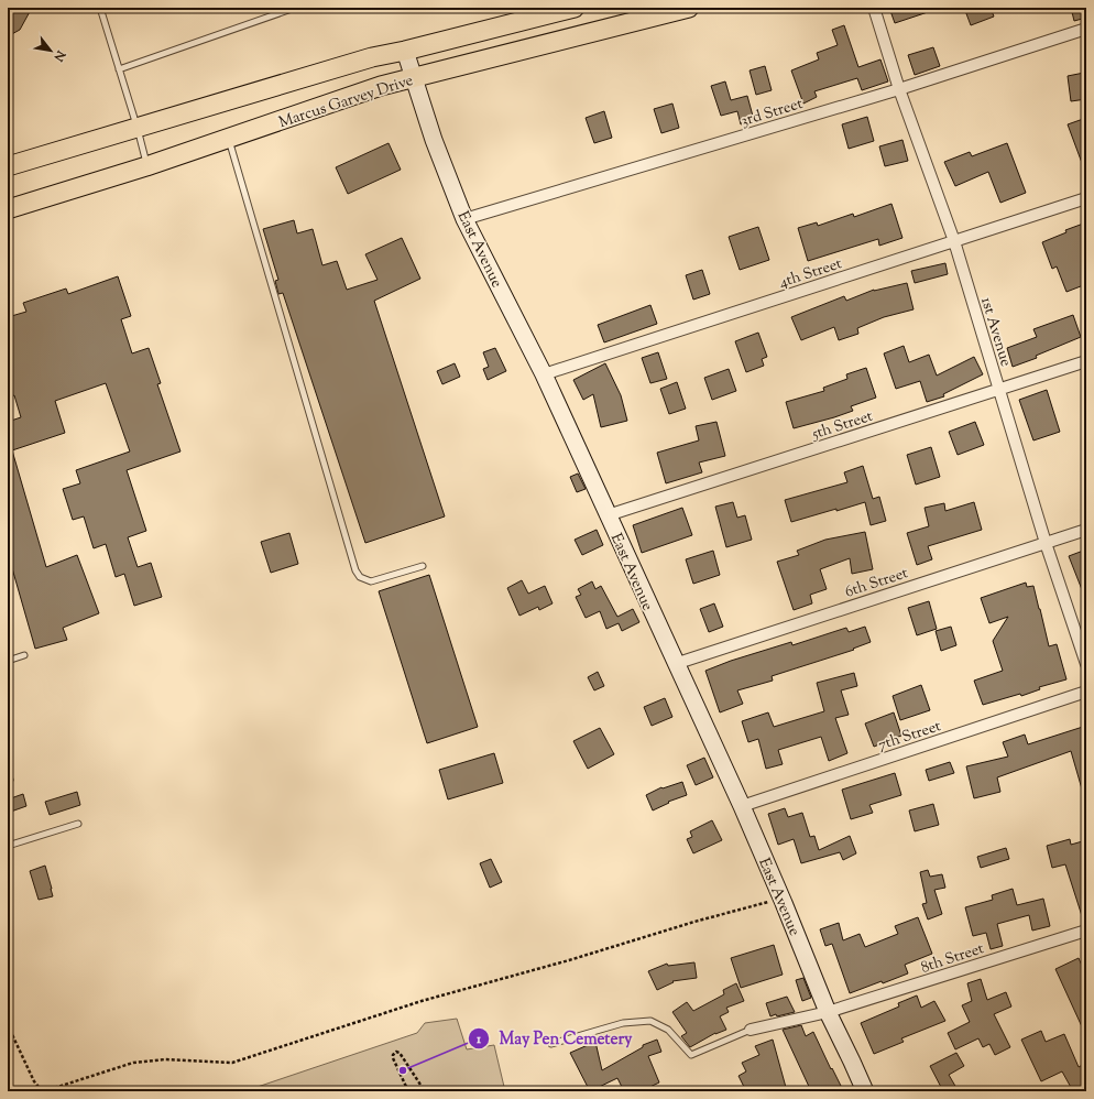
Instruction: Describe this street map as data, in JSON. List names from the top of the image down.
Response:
{
  "streets": {
    "highway": ["Marcus Garvey Drive"],
    "main road": ["East Avenue"],
    "street": [
      "3rd Street",
      "4th Street",
      "1st Avenue",
      "5th Street",
      "6th Street",
      "7th Street",
      "8th Street"
    ]
  },
  "crossings": [
    ["Marcus Garvey Drive", "East Avenue"],
    ["3rd Street", "East Avenue"],
    ["3rd Street", "1st Avenue"],
    ["East Avenue", "4th Street"],
    ["East Avenue", "5th Street"],
    ["East Avenue", "6th Street"],
    ["East Avenue", "7th Street"],
    ["East Avenue", "8th Street"],
    ["4th Street", "1st Avenue"],
    ["1st Avenue", "5th Street"],
    ["1st Avenue", "6th Street"]
  ],
  "places": ["May Pen Cemetery"],
  "north": "bottom right"
}
